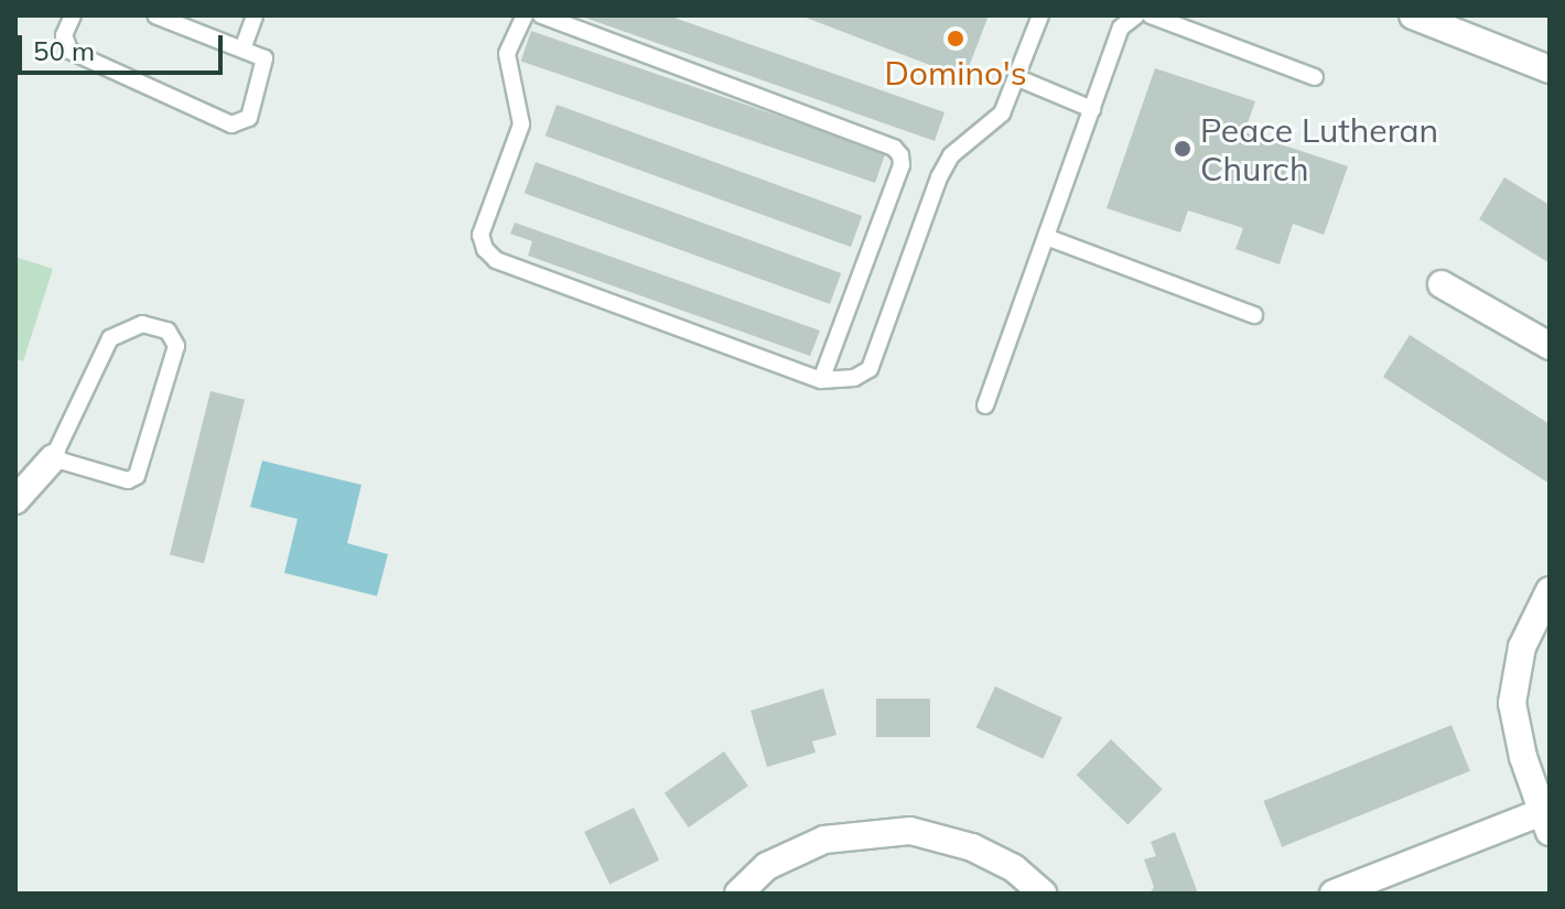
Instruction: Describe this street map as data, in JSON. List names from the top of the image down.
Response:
{
  "places": ["Domino's", "Peace Lutheran Church"],
  "scale_bar": "50 m"
}
